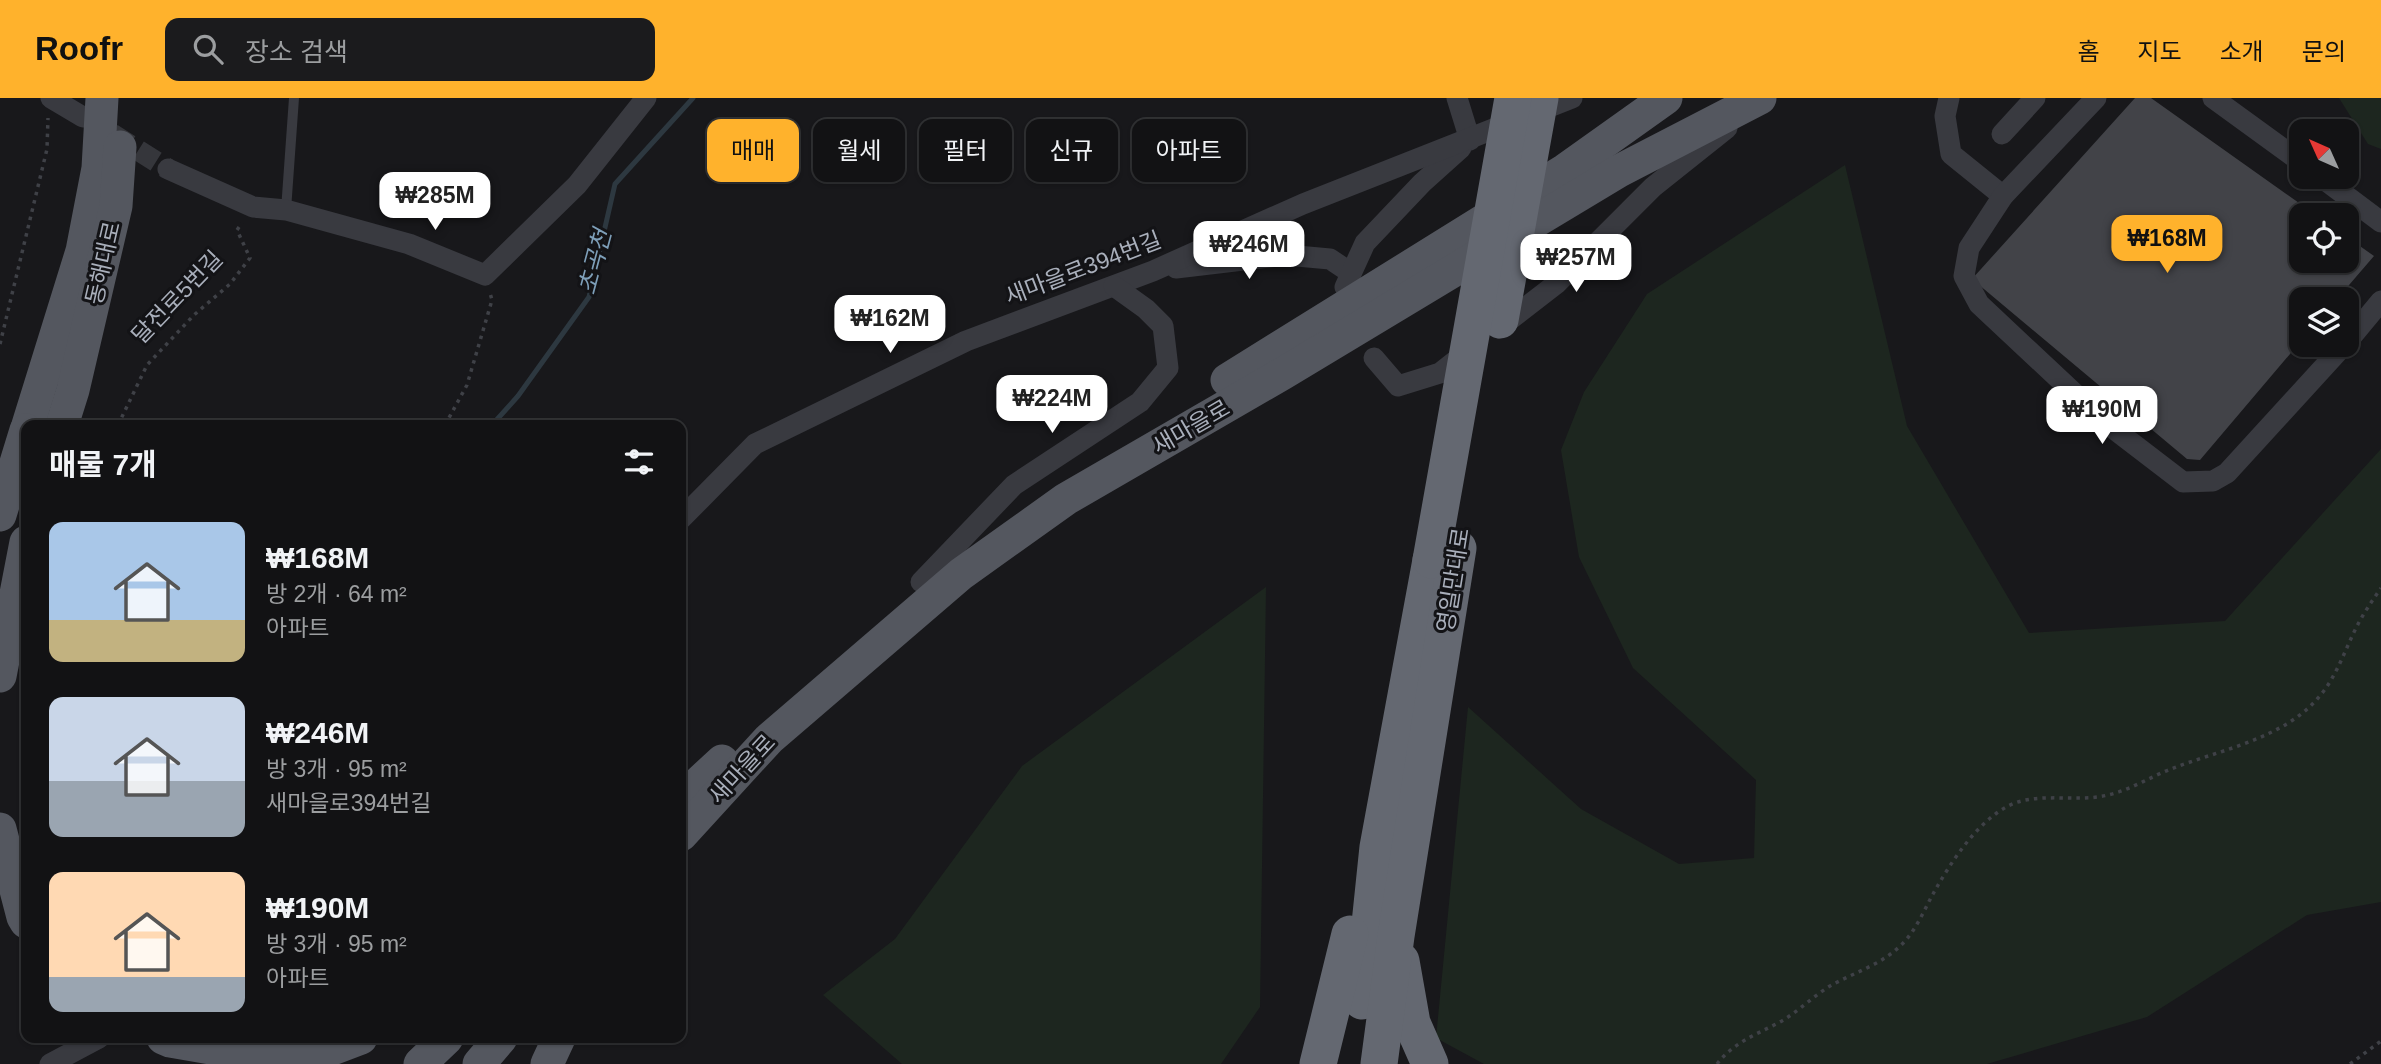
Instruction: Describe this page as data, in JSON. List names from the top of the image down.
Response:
{
  "streets": {
    "highway": ["영일만대로"],
    "main road": ["동해대로", "새마을로"],
    "street": ["새마을로394번길"],
    "path": ["달전로5번길"]
  },
  "water": ["초곡천"],
  "north": "top left",
  "page": {
    "header": "Roofr",
    "search": "장소 검색",
    "nav": [
      "홈",
      "지도",
      "소개",
      "문의"
    ],
    "chip": [
      "매매",
      "월세",
      "필터",
      "신규",
      "아파트"
    ],
    "price": [
      "₩285M",
      "₩168M",
      "₩246M",
      "₩257M",
      "₩162M",
      "₩224M",
      "₩190M"
    ],
    "heading": "매물 7개",
    "list": [
      {
        "name": "₩168M",
        "note": "방 2개 · 64 m² · 아파트"
      },
      {
        "name": "₩246M",
        "note": "방 3개 · 95 m² · 새마을로394번길"
      },
      {
        "name": "₩190M",
        "note": "방 3개 · 95 m² · 아파트"
      }
    ]
  }
}
